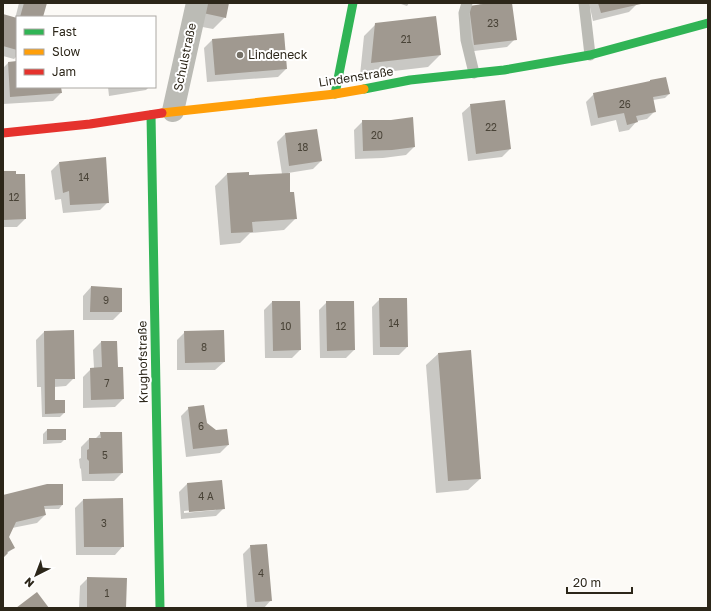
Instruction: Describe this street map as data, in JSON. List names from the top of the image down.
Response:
{
  "streets": {
    "street": ["Schulstraße", "Lindenstraße", "Krughofstraße"]
  },
  "crossings": [
    ["Schulstraße", "Lindenstraße"],
    ["Lindenstraße", "Krughofstraße"]
  ],
  "places": ["Lindeneck"],
  "house_numbers": [
    "23",
    "21",
    "26",
    "22",
    "20",
    "18",
    "14",
    "12",
    "9",
    "14",
    "10",
    "12",
    "8",
    "7",
    "6",
    "5",
    "4 A",
    "3",
    "4",
    "1"
  ],
  "legend": ["Fast", "Slow", "Jam"],
  "scale_bar": "20 m",
  "north": "bottom left"
}
